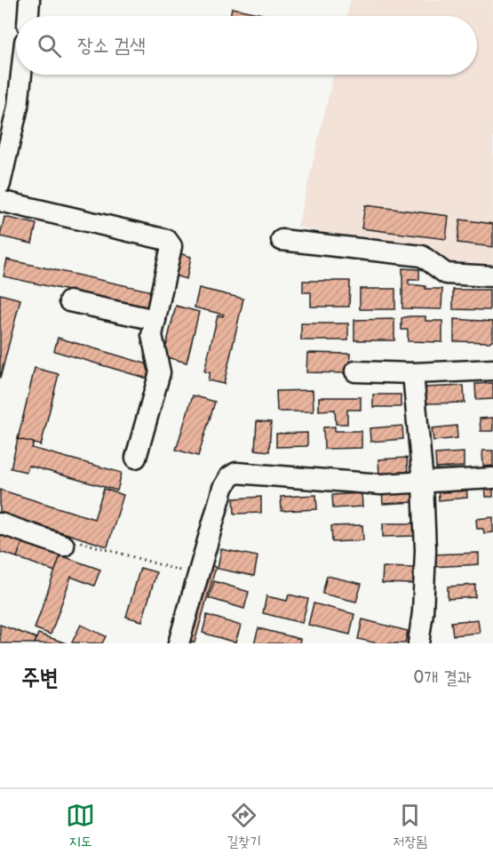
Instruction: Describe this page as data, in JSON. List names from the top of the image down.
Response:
{
  "page": {
    "search": "장소 검색",
    "heading": ["주변", "0개 결과"],
    "nav": ["지도", "길찾기", "저장됨"]
  }
}
